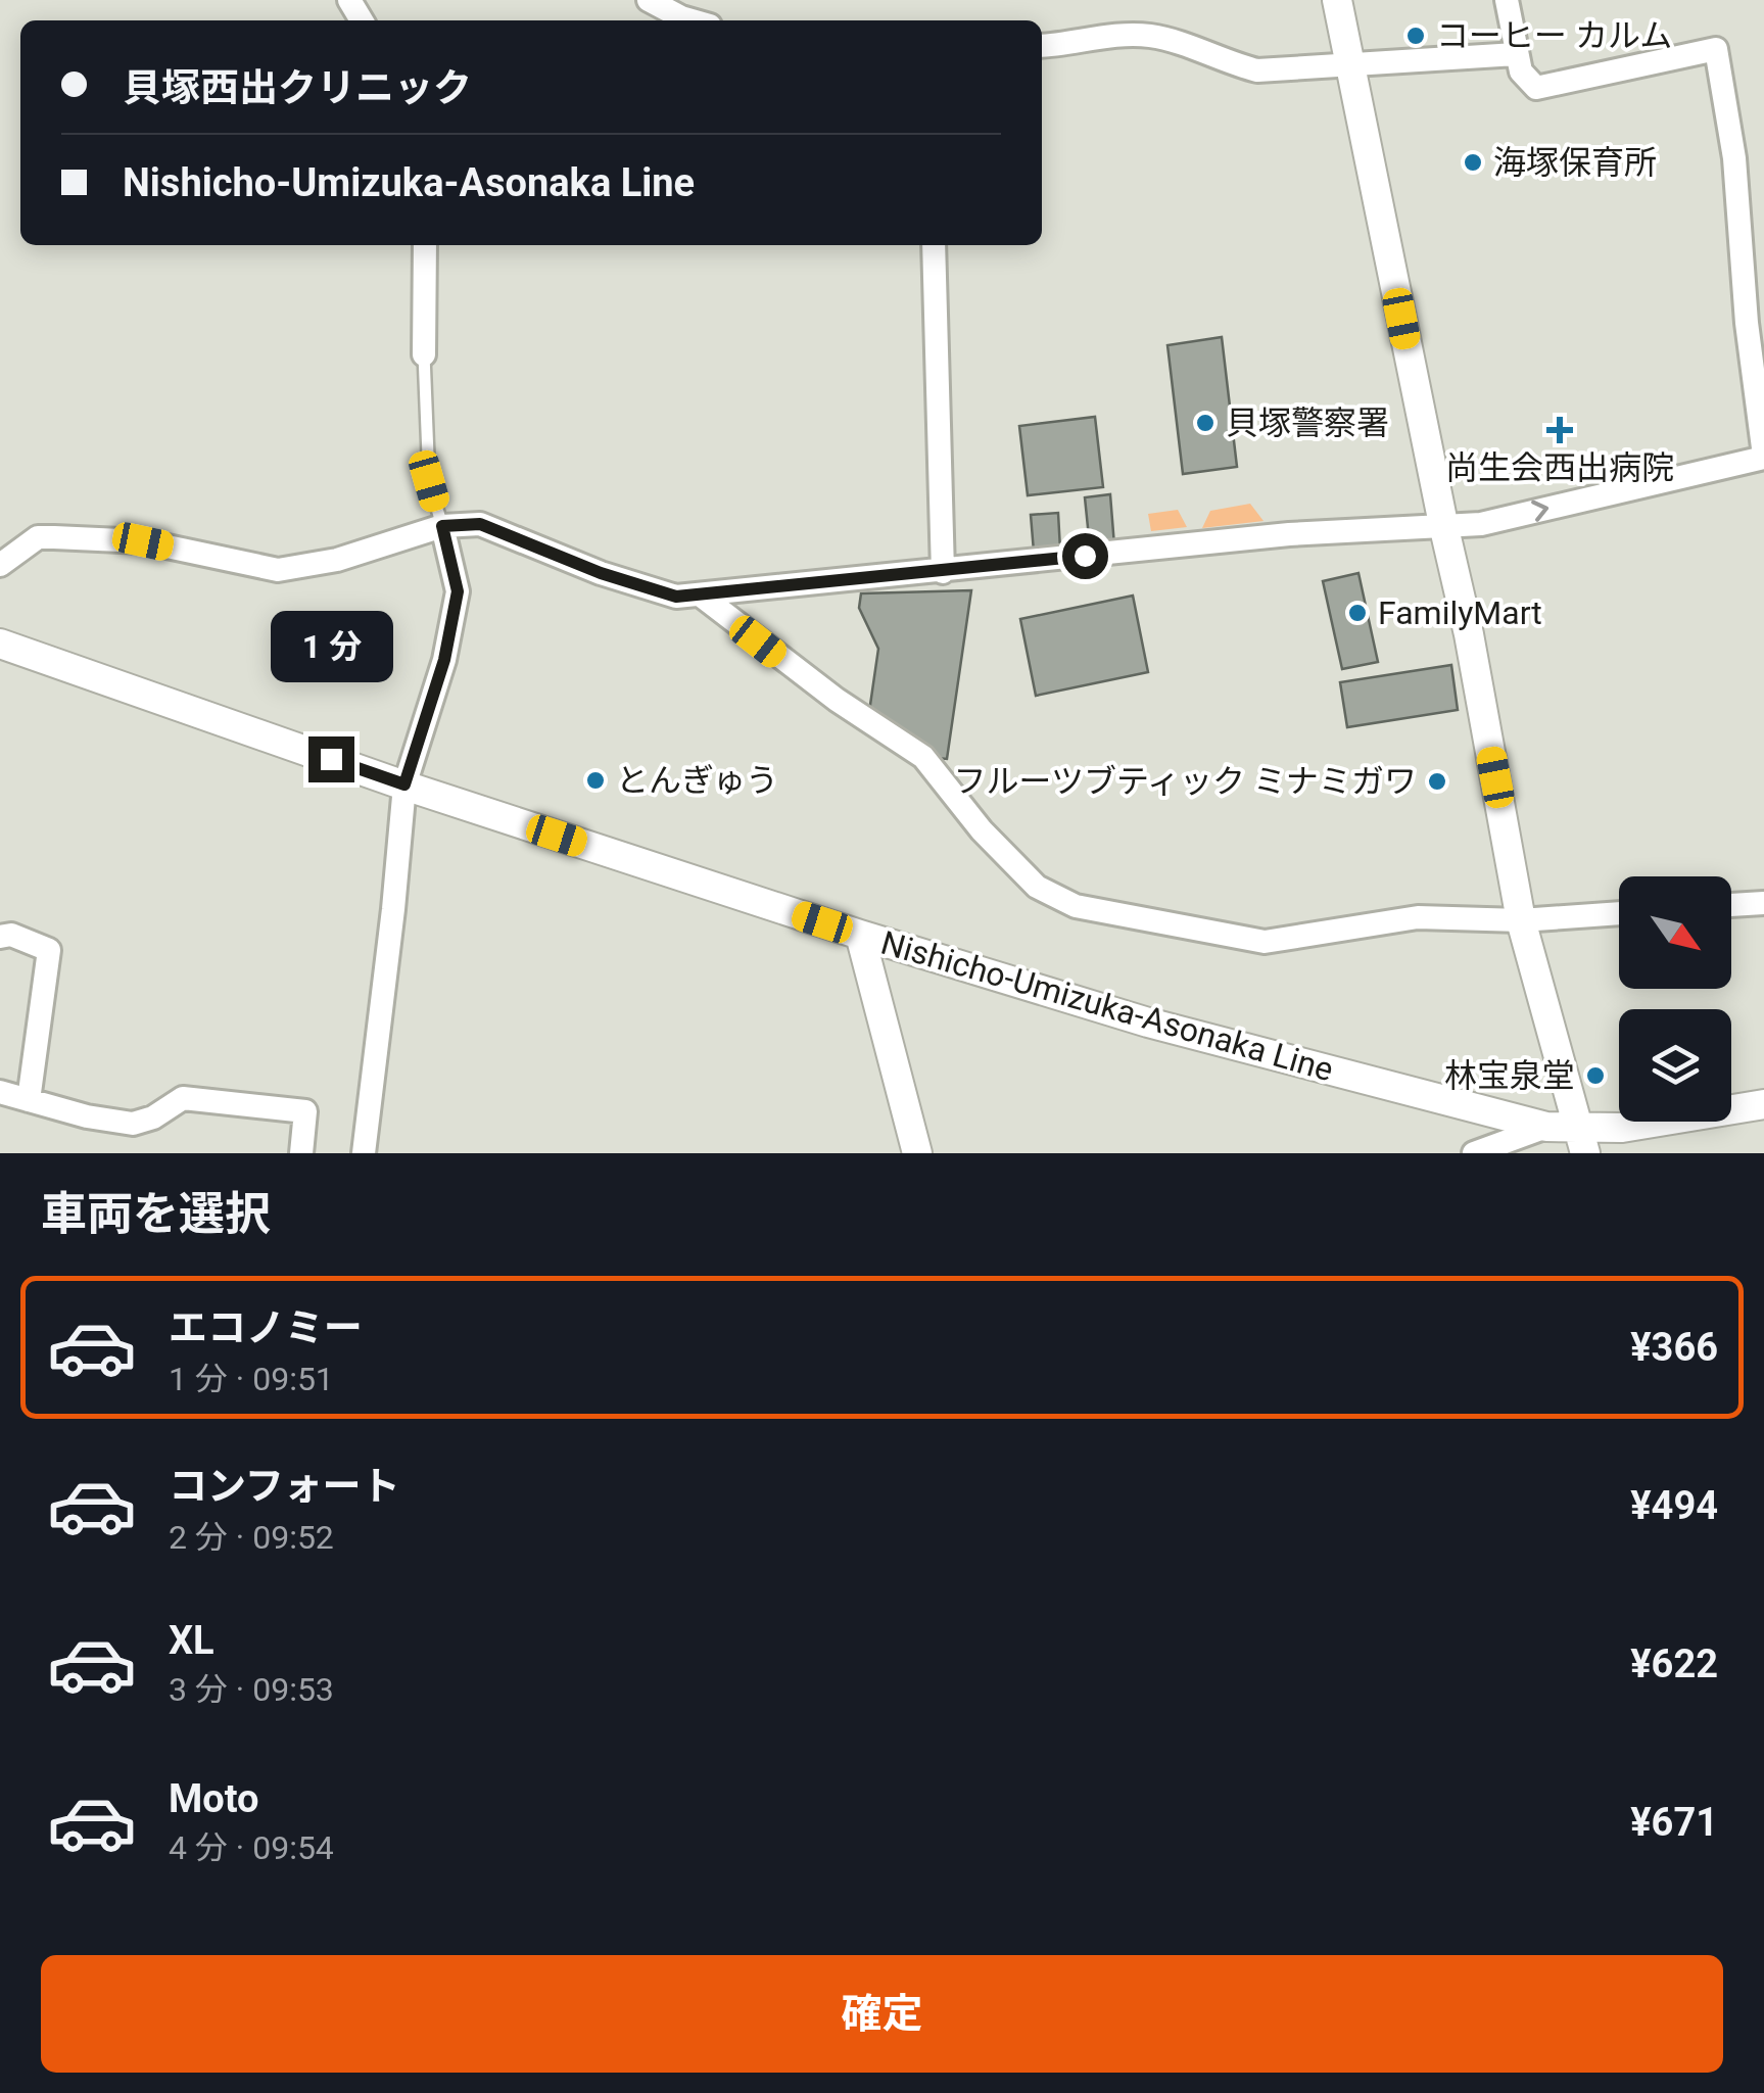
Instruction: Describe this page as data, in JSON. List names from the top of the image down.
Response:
{
  "streets": {
    "street": ["Nishicho-Umizuka-Asonaka Line"]
  },
  "places": {
    "other": [
      "コーヒー カルム",
      "海塚保育所",
      "貝塚警察署",
      "FamilyMart",
      "とんぎゅう",
      "フルーツブティック ミナミガワ",
      "林宝泉堂"
    ],
    "health": ["尚生会西出病院"]
  },
  "north": "bottom right",
  "page": {
    "banner": ["貝塚西出クリニック", "Nishicho-Umizuka-Asonaka Line"],
    "bubble": "1 分",
    "heading": "車両を選択",
    "list": [
      {
        "name": "エコノミー",
        "note": "1 分 · 09:51",
        "value": "¥366"
      },
      {
        "name": "コンフォート",
        "note": "2 分 · 09:52",
        "value": "¥494"
      },
      {
        "name": "XL",
        "note": "3 分 · 09:53",
        "value": "¥622"
      },
      {
        "name": "Moto",
        "note": "4 分 · 09:54",
        "value": "¥671"
      }
    ],
    "buttons": "確定"
  }
}
